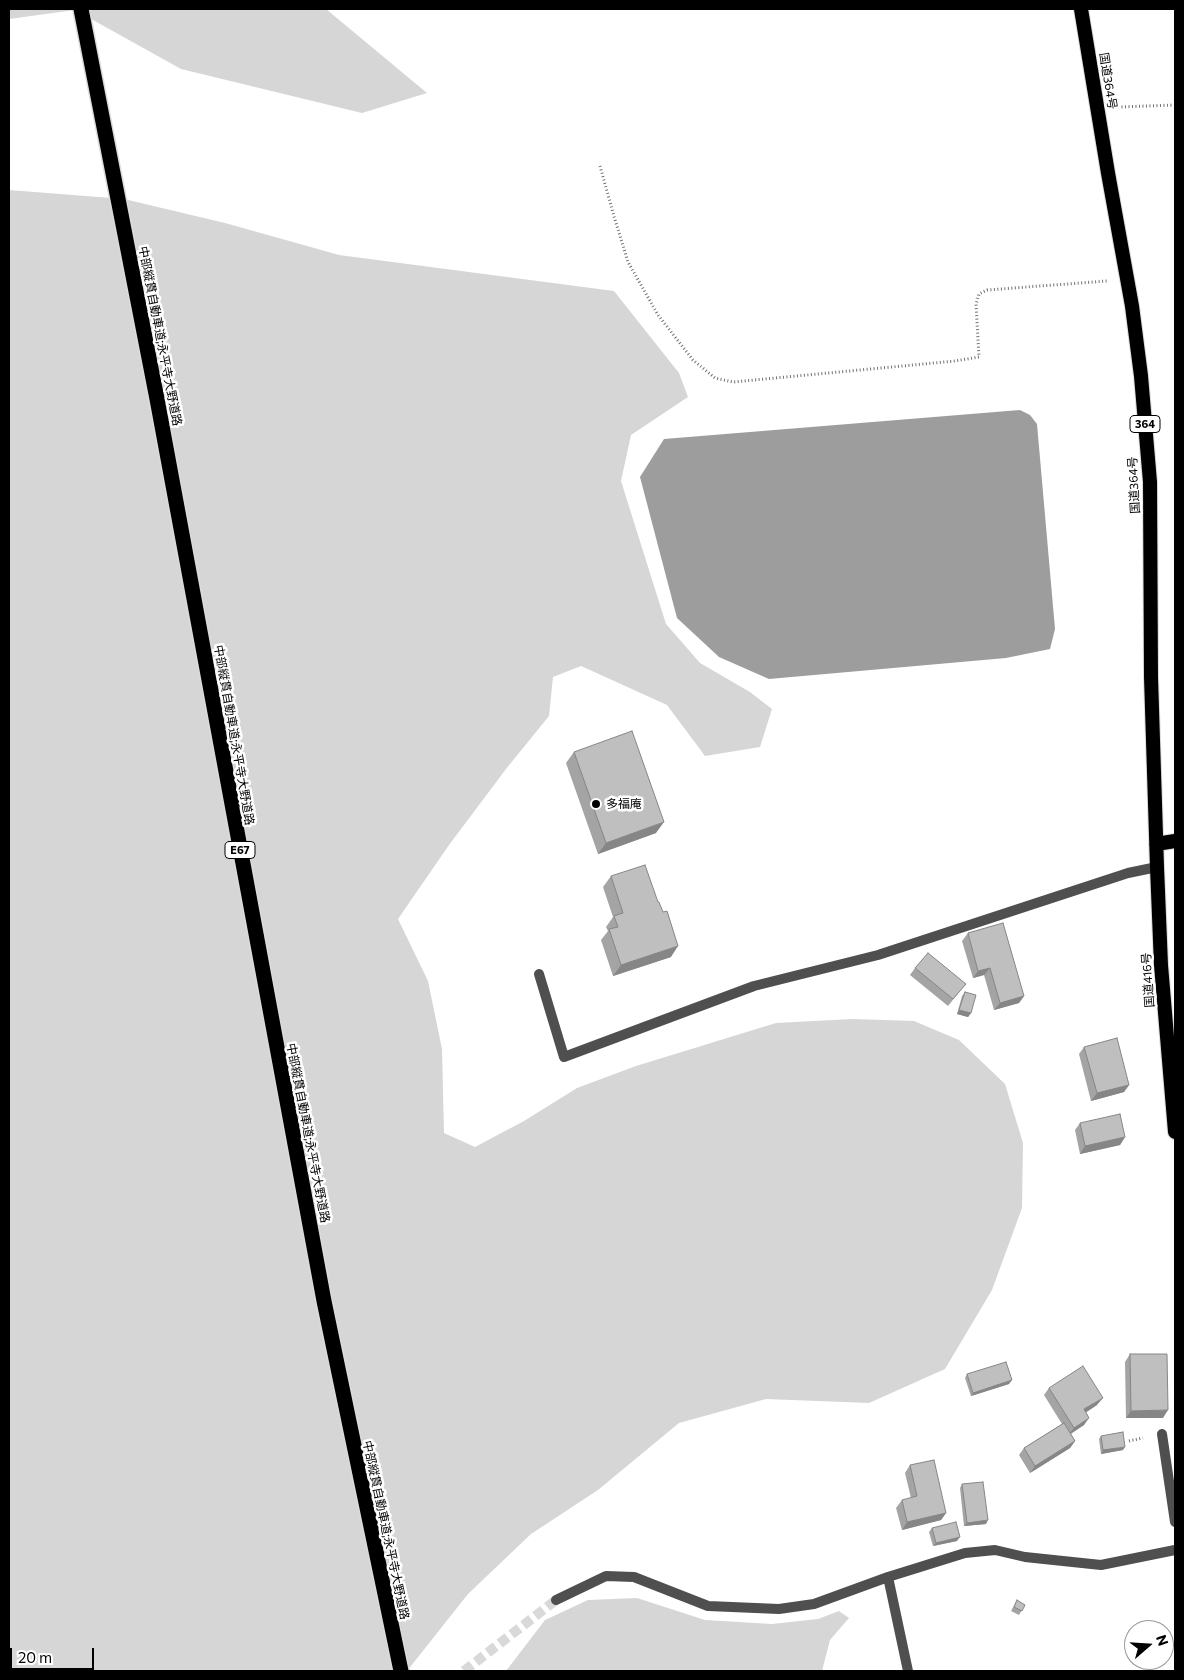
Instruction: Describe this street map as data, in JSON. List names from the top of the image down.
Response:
{
  "streets": {
    "highway": [
      "国道364号",
      "中部縦貫自動車道;永平寺大野道路",
      "364",
      "E67",
      "国道416号"
    ]
  },
  "crossings": [
    ["国道364号", "国道416号"]
  ],
  "places": ["多福庵"],
  "scale_bar": "20 m",
  "north": "right"
}
